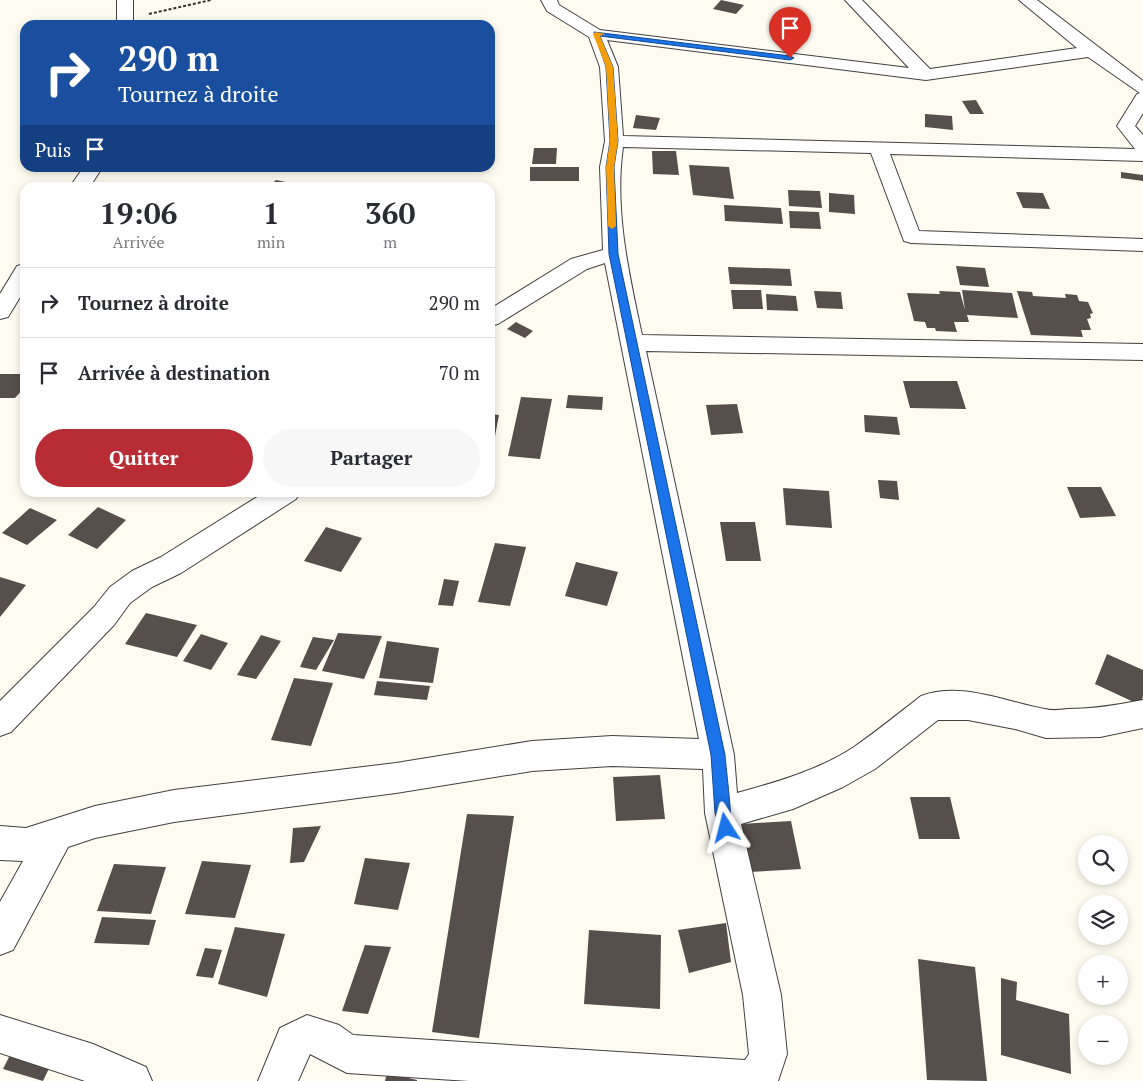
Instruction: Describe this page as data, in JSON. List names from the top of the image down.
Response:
{
  "page": {
    "turn": ["290 m", "Tournez à droite"],
    "then": "Puis",
    "eta": [
      "19:06",
      "Arrivée",
      "1",
      "min",
      "360",
      "m"
    ],
    "list": [
      {
        "name": "Tournez à droite",
        "value": "290 m"
      },
      {
        "name": "Arrivée à destination",
        "value": "70 m"
      }
    ],
    "buttons": ["Quitter", "Partager"],
    "map_buttons": ["+", "−"]
  }
}
